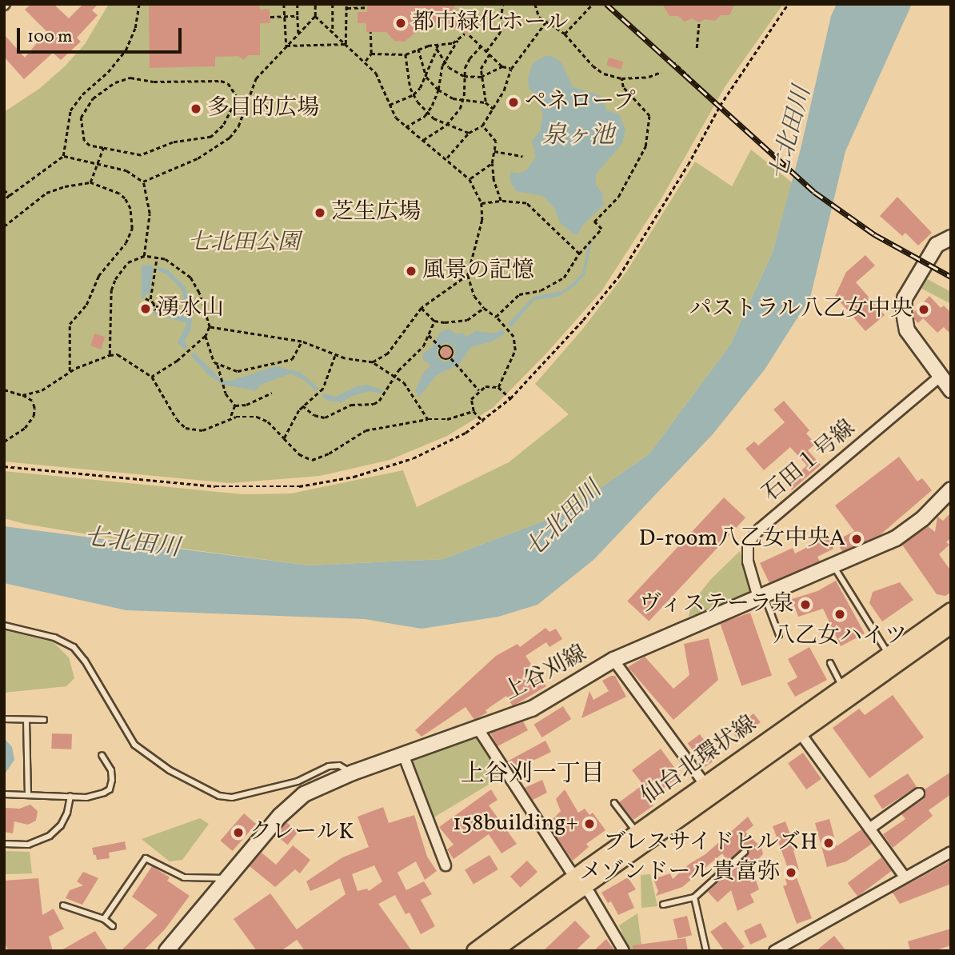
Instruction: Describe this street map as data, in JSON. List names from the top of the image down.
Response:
{
  "streets": {
    "main road": ["仙台北環状線"],
    "street": ["石田１号線", "上谷刈線"]
  },
  "crossings": [
    ["石田１号線", "上谷刈線"]
  ],
  "districts": ["上谷刈一丁目"],
  "water": ["七北田川", "泉ヶ池"],
  "parks": ["七北田公園"],
  "places": [
    "都市緑化ホール",
    "ペネロープ",
    "多目的広場",
    "芝生広場",
    "風景の記憶",
    "湧水山",
    "パストラル八乙女中央",
    "D-room八乙女中央A",
    "ヴィステーラ泉",
    "八乙女ハイツ",
    "158building+",
    "クレールK",
    "ブレスサイドヒルズH",
    "メゾンドール貴富弥"
  ],
  "scale_bar": "100 m"
}
